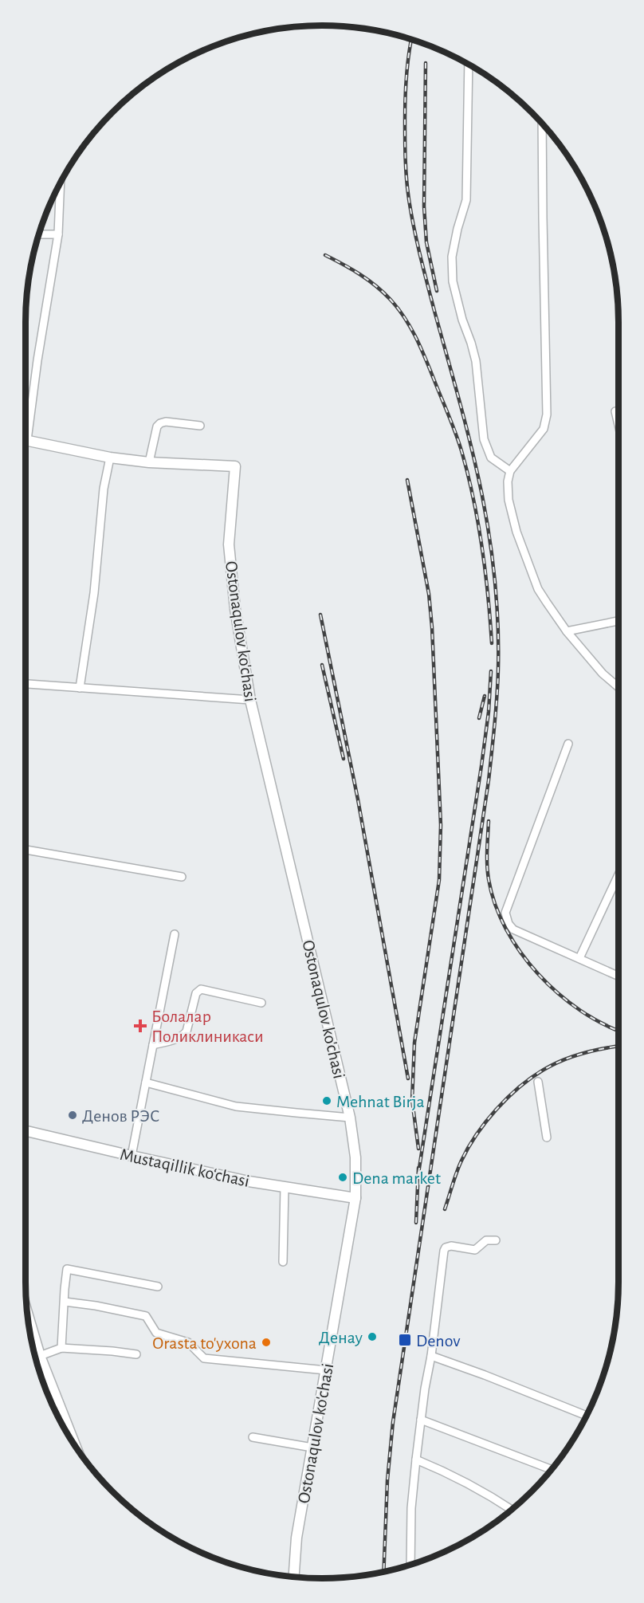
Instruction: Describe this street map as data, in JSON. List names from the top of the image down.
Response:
{
  "streets": {
    "street": ["Ostonaqulov ko'chasi", "Mustaqillik ko‘chasi"]
  },
  "crossings": [
    ["Ostonaqulov ko'chasi", "Mustaqillik ko‘chasi"]
  ],
  "places": {
    "health": ["Болалар Поликлиникаси"],
    "other": [
      "Mehnat Birja",
      "Денов РЭС",
      "Dena market",
      "Денау",
      "Orasta to'yxona"
    ],
    "transit": ["Denov"]
  }
}
